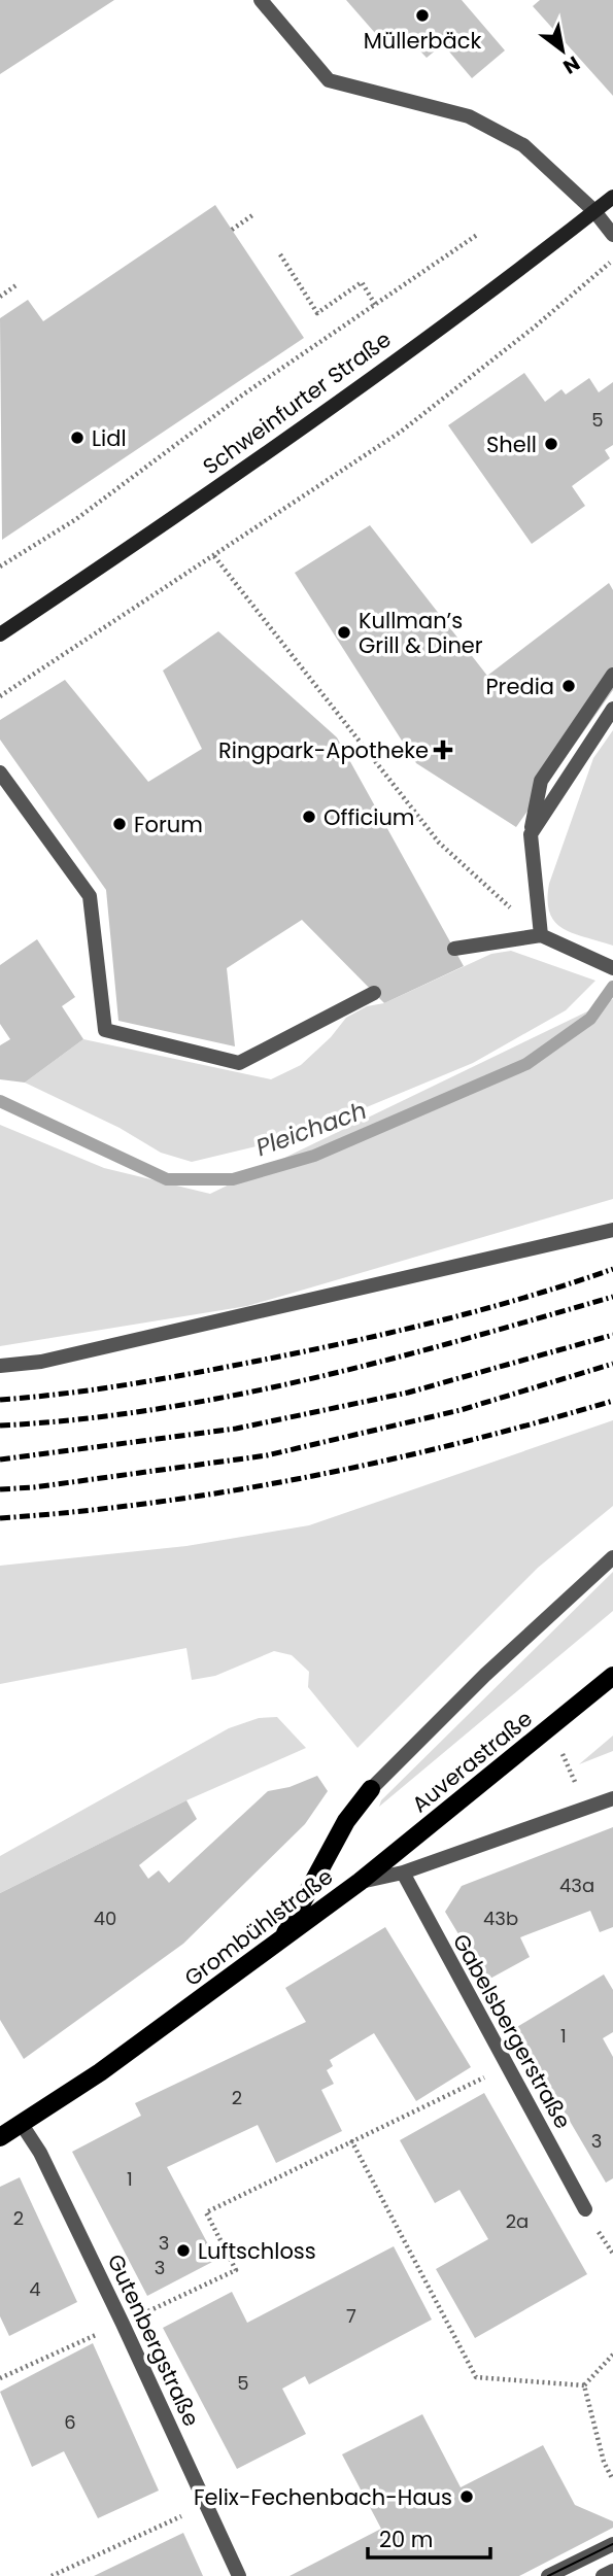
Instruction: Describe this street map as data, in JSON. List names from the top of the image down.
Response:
{
  "streets": {
    "main road": ["Schweinfurter Straße", "Auverastraße", "Grombühlstraße"],
    "street": ["Gabelsbergerstraße", "Gutenbergstraße"]
  },
  "crossings": [
    ["Auverastraße", "Grombühlstraße"],
    ["Grombühlstraße", "Gabelsbergerstraße"],
    ["Grombühlstraße", "Gutenbergstraße"]
  ],
  "water": ["Pleichach"],
  "places": {
    "other": [
      "Müllerbäck",
      "Lidl",
      "Shell",
      "Kullman’s Grill & Diner",
      "Predia",
      "Officium",
      "Forum",
      "Luftschloss",
      "Felix-Fechenbach-Haus"
    ],
    "health": ["Ringpark-Apotheke"]
  },
  "house_numbers": [
    "5",
    "43a",
    "40",
    "43b",
    "1",
    "2",
    "3",
    "1",
    "2",
    "2a",
    "3",
    "3",
    "4",
    "7",
    "5",
    "6"
  ],
  "scale_bar": "20 m",
  "north": "bottom right"
}
